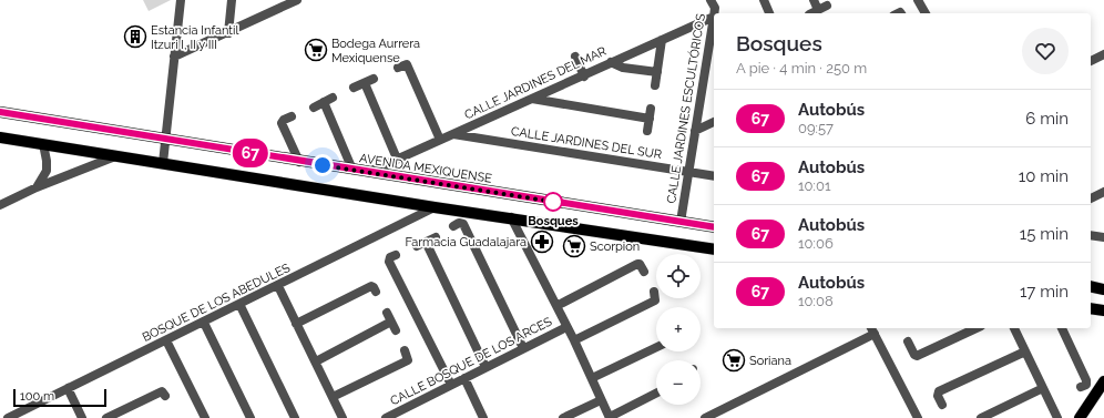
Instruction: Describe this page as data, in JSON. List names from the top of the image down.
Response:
{
  "streets": {
    "main road": ["AVENIDA MEXIQUENSE"],
    "street": [
      "CALLE JARDINES DEL MAR",
      "CALLE JARDINES ESCULTÓRICOS",
      "CALLE JARDINES DEL SUR",
      "BOSQUE DE LOS ABEDULES",
      "CALLE BOSQUE DE LOS ARCES"
    ]
  },
  "crossings": [
    ["CALLE JARDINES DEL MAR", "CALLE JARDINES ESCULTÓRICOS"],
    ["CALLE JARDINES DEL MAR", "CALLE JARDINES DEL SUR"],
    ["CALLE JARDINES DEL MAR", "AVENIDA MEXIQUENSE"],
    ["CALLE JARDINES ESCULTÓRICOS", "CALLE JARDINES DEL SUR"],
    ["CALLE JARDINES ESCULTÓRICOS", "AVENIDA MEXIQUENSE"]
  ],
  "places": {
    "building": ["Estancia Infantil Itzuri I, II y III"],
    "supermarket": ["Bodega Aurrera Mexiquense", "Scorpion", "Soriana"],
    "other": ["Bosques"],
    "pharmacy": ["Farmacia Guadalajara"]
  },
  "lines": ["bus line 67"],
  "scale_bar": "100 m",
  "page": {
    "on_map": "67",
    "heading": ["Bosques", "A pie · 4 min · 250 m"],
    "list": [
      {
        "mark": "67",
        "name": "Autobús",
        "note": "09:57",
        "value": "6 min"
      },
      {
        "mark": "67",
        "name": "Autobús",
        "note": "10:01",
        "value": "10 min"
      },
      {
        "mark": "67",
        "name": "Autobús",
        "note": "10:06",
        "value": "15 min"
      },
      {
        "mark": "67",
        "name": "Autobús",
        "note": "10:08",
        "value": "17 min"
      }
    ],
    "map_buttons": ["+", "−"],
    "scale": "100 m"
  }
}
